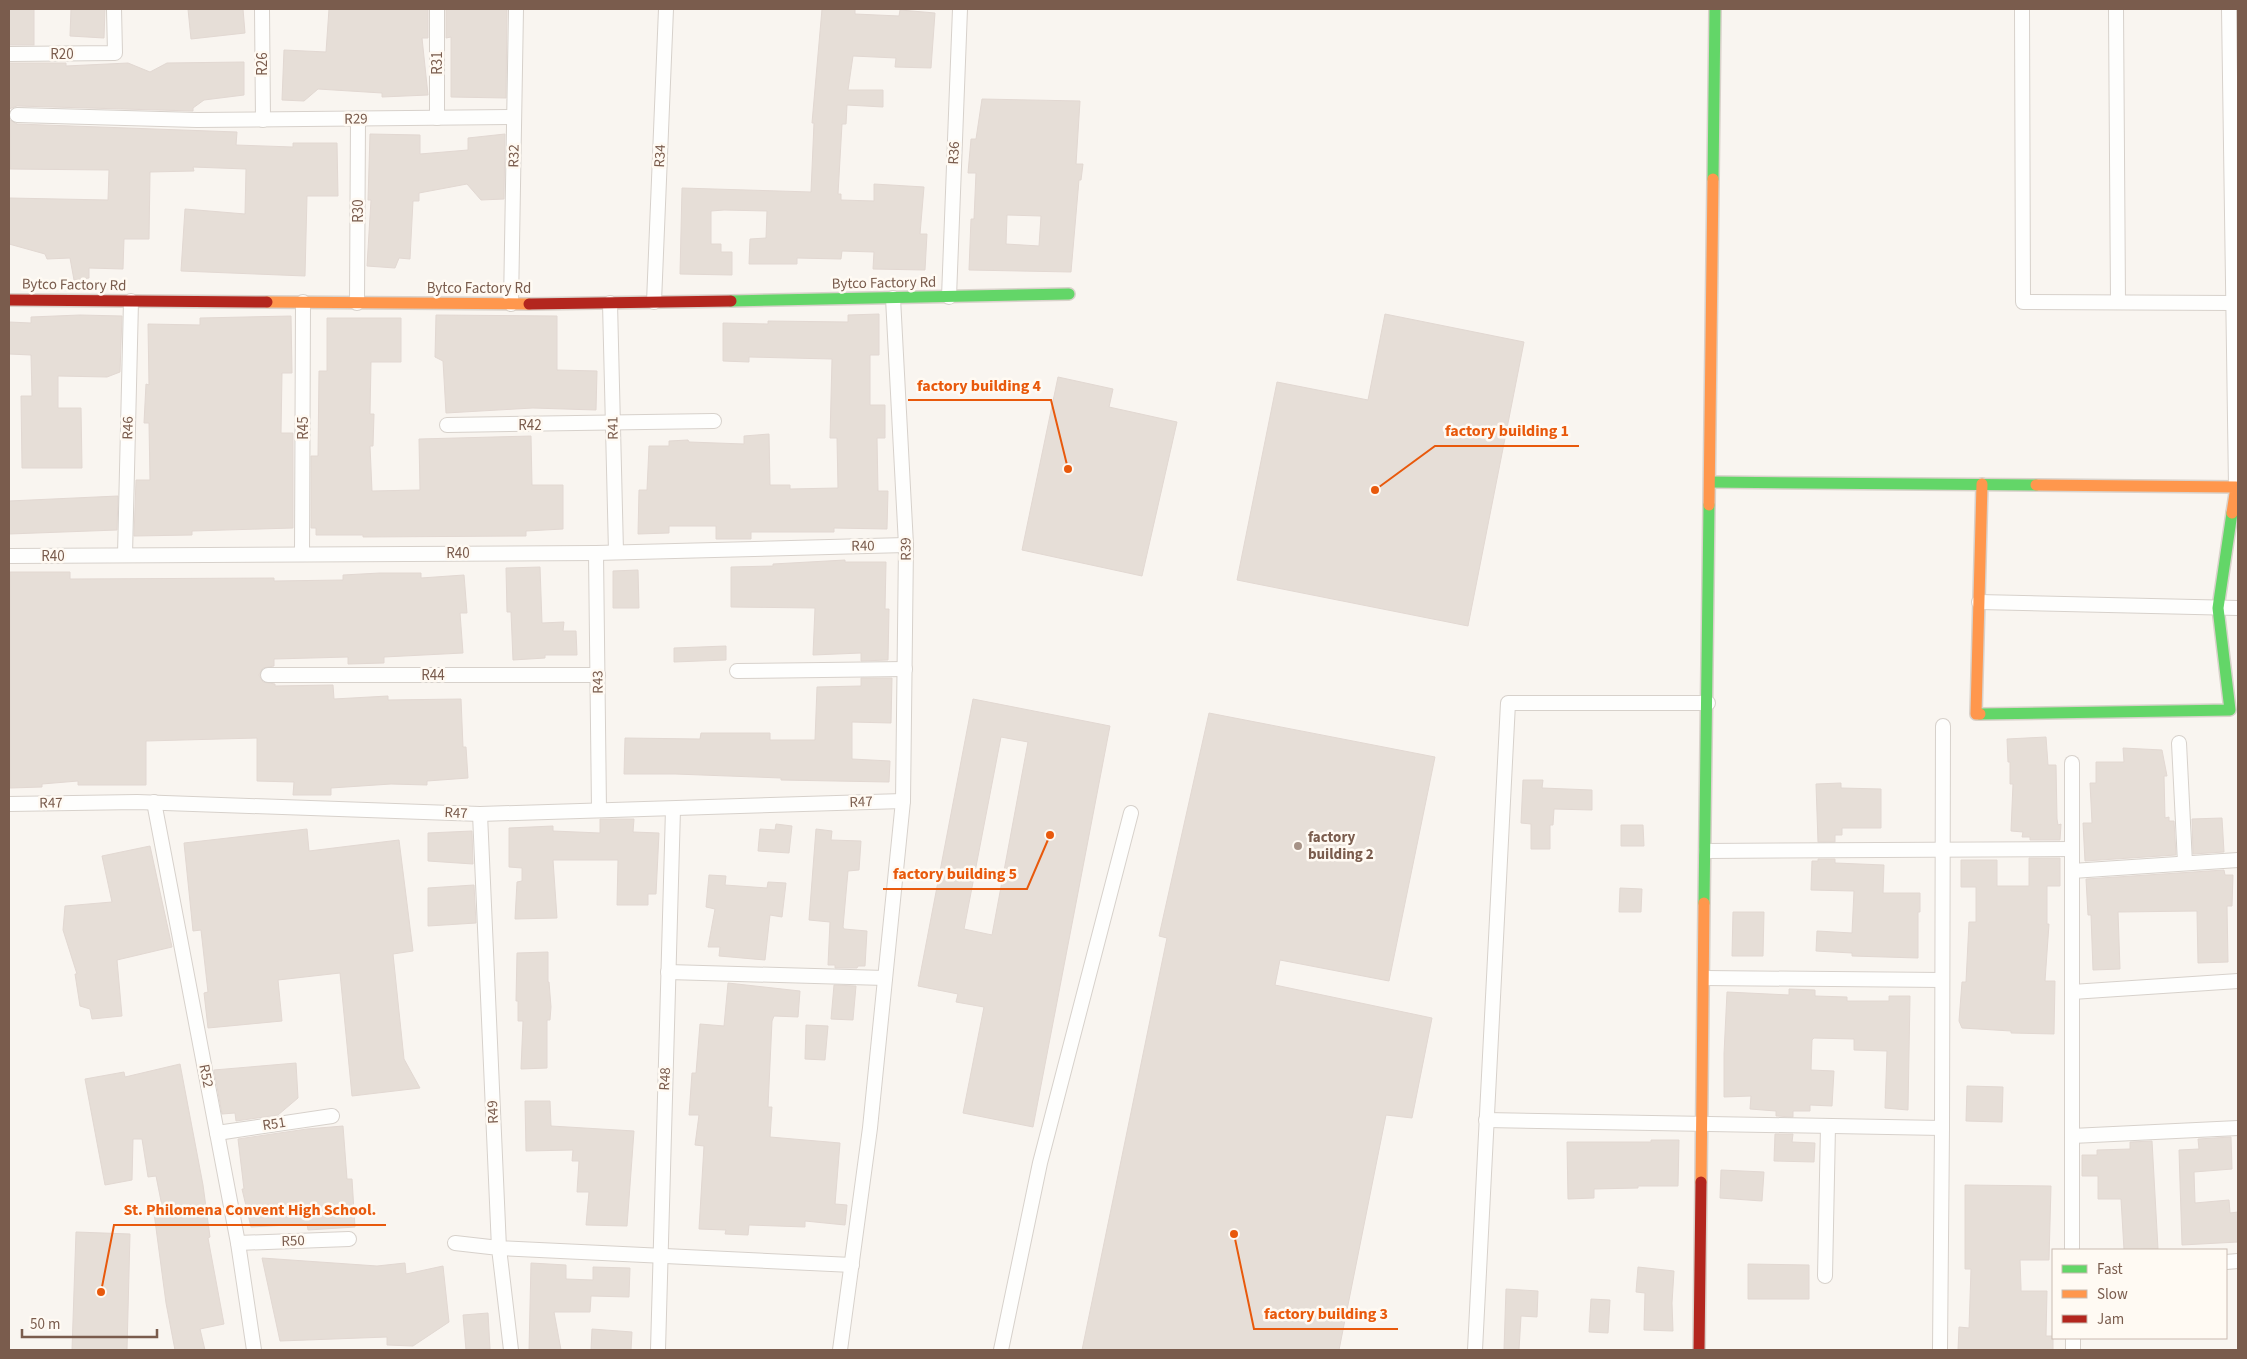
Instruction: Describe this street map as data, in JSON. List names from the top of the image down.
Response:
{
  "streets": {
    "street": [
      "R20",
      "R31",
      "R26",
      "R29",
      "R36",
      "R32",
      "R34",
      "R30",
      "Bytco Factory Rd",
      "R42",
      "R46",
      "R45",
      "R41",
      "R40",
      "R39",
      "R44",
      "R43",
      "R47",
      "R52",
      "R48",
      "R49",
      "R51",
      "R50"
    ]
  },
  "crossings": [
    ["R31", "R29"],
    ["R26", "R29"],
    ["R29", "R32"],
    ["R29", "R30"],
    ["R36", "Bytco Factory Rd"],
    ["R32", "Bytco Factory Rd"],
    ["R34", "Bytco Factory Rd"],
    ["R30", "Bytco Factory Rd"],
    ["Bytco Factory Rd", "R46"],
    ["Bytco Factory Rd", "R45"],
    ["Bytco Factory Rd", "R41"],
    ["Bytco Factory Rd", "R39"],
    ["R42", "R41"],
    ["R46", "R40"],
    ["R45", "R40"],
    ["R41", "R40"],
    ["R40", "R39"],
    ["R40", "R43"],
    ["R39", "R47"],
    ["R44", "R43"],
    ["R43", "R47"],
    ["R47", "R52"],
    ["R47", "R48"],
    ["R47", "R49"],
    ["R52", "R51"],
    ["R52", "R50"]
  ],
  "places": [
    "factory building 4",
    "factory building 1",
    "factory building 5",
    "factory building 2",
    "factory building 3",
    "St. Philomena Convent High School."
  ],
  "legend": ["Fast", "Slow", "Jam"],
  "scale_bar": "50 m"
}
